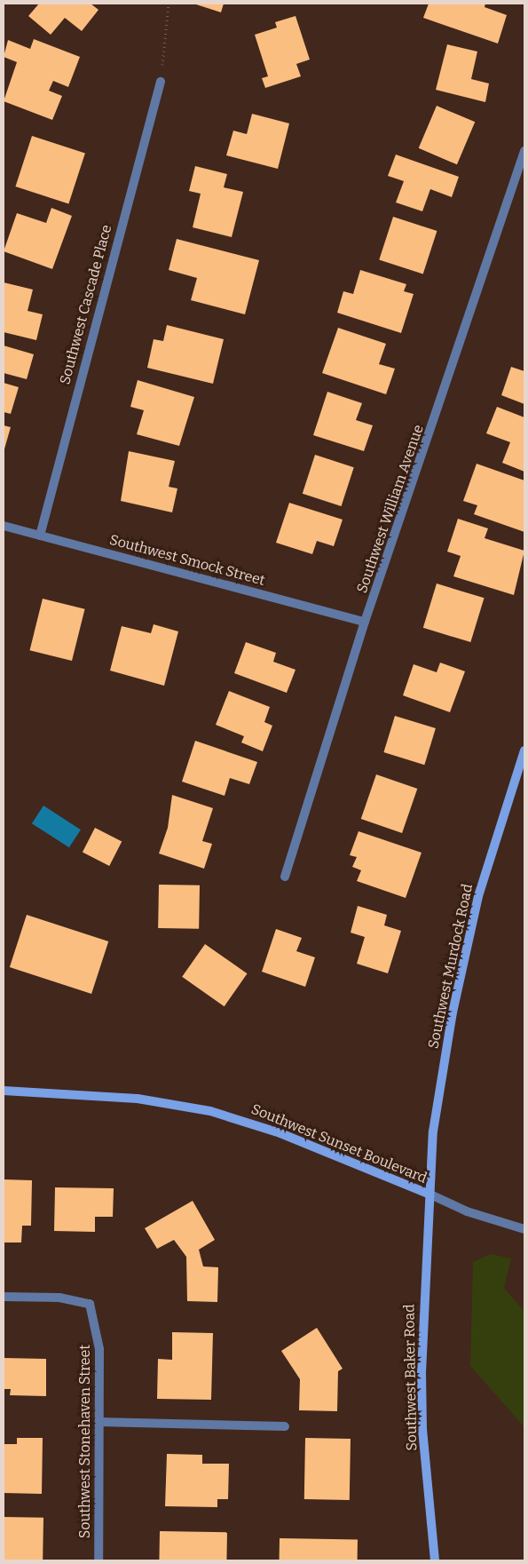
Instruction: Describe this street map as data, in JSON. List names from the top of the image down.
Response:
{
  "streets": {
    "main road": ["Southwest Murdock Road", "Southwest Sunset Boulevard", "Southwest Baker Road"],
    "street": [
      "Southwest Cascade Place",
      "Southwest William Avenue",
      "Southwest Smock Street",
      "Southwest Stonehaven Street"
    ]
  },
  "crossings": [
    ["Southwest Cascade Place", "Southwest Smock Street"],
    ["Southwest William Avenue", "Southwest Smock Street"],
    ["Southwest Murdock Road", "Southwest Sunset Boulevard"],
    ["Southwest Murdock Road", "Southwest Baker Road"],
    ["Southwest Sunset Boulevard", "Southwest Baker Road"]
  ]
}
